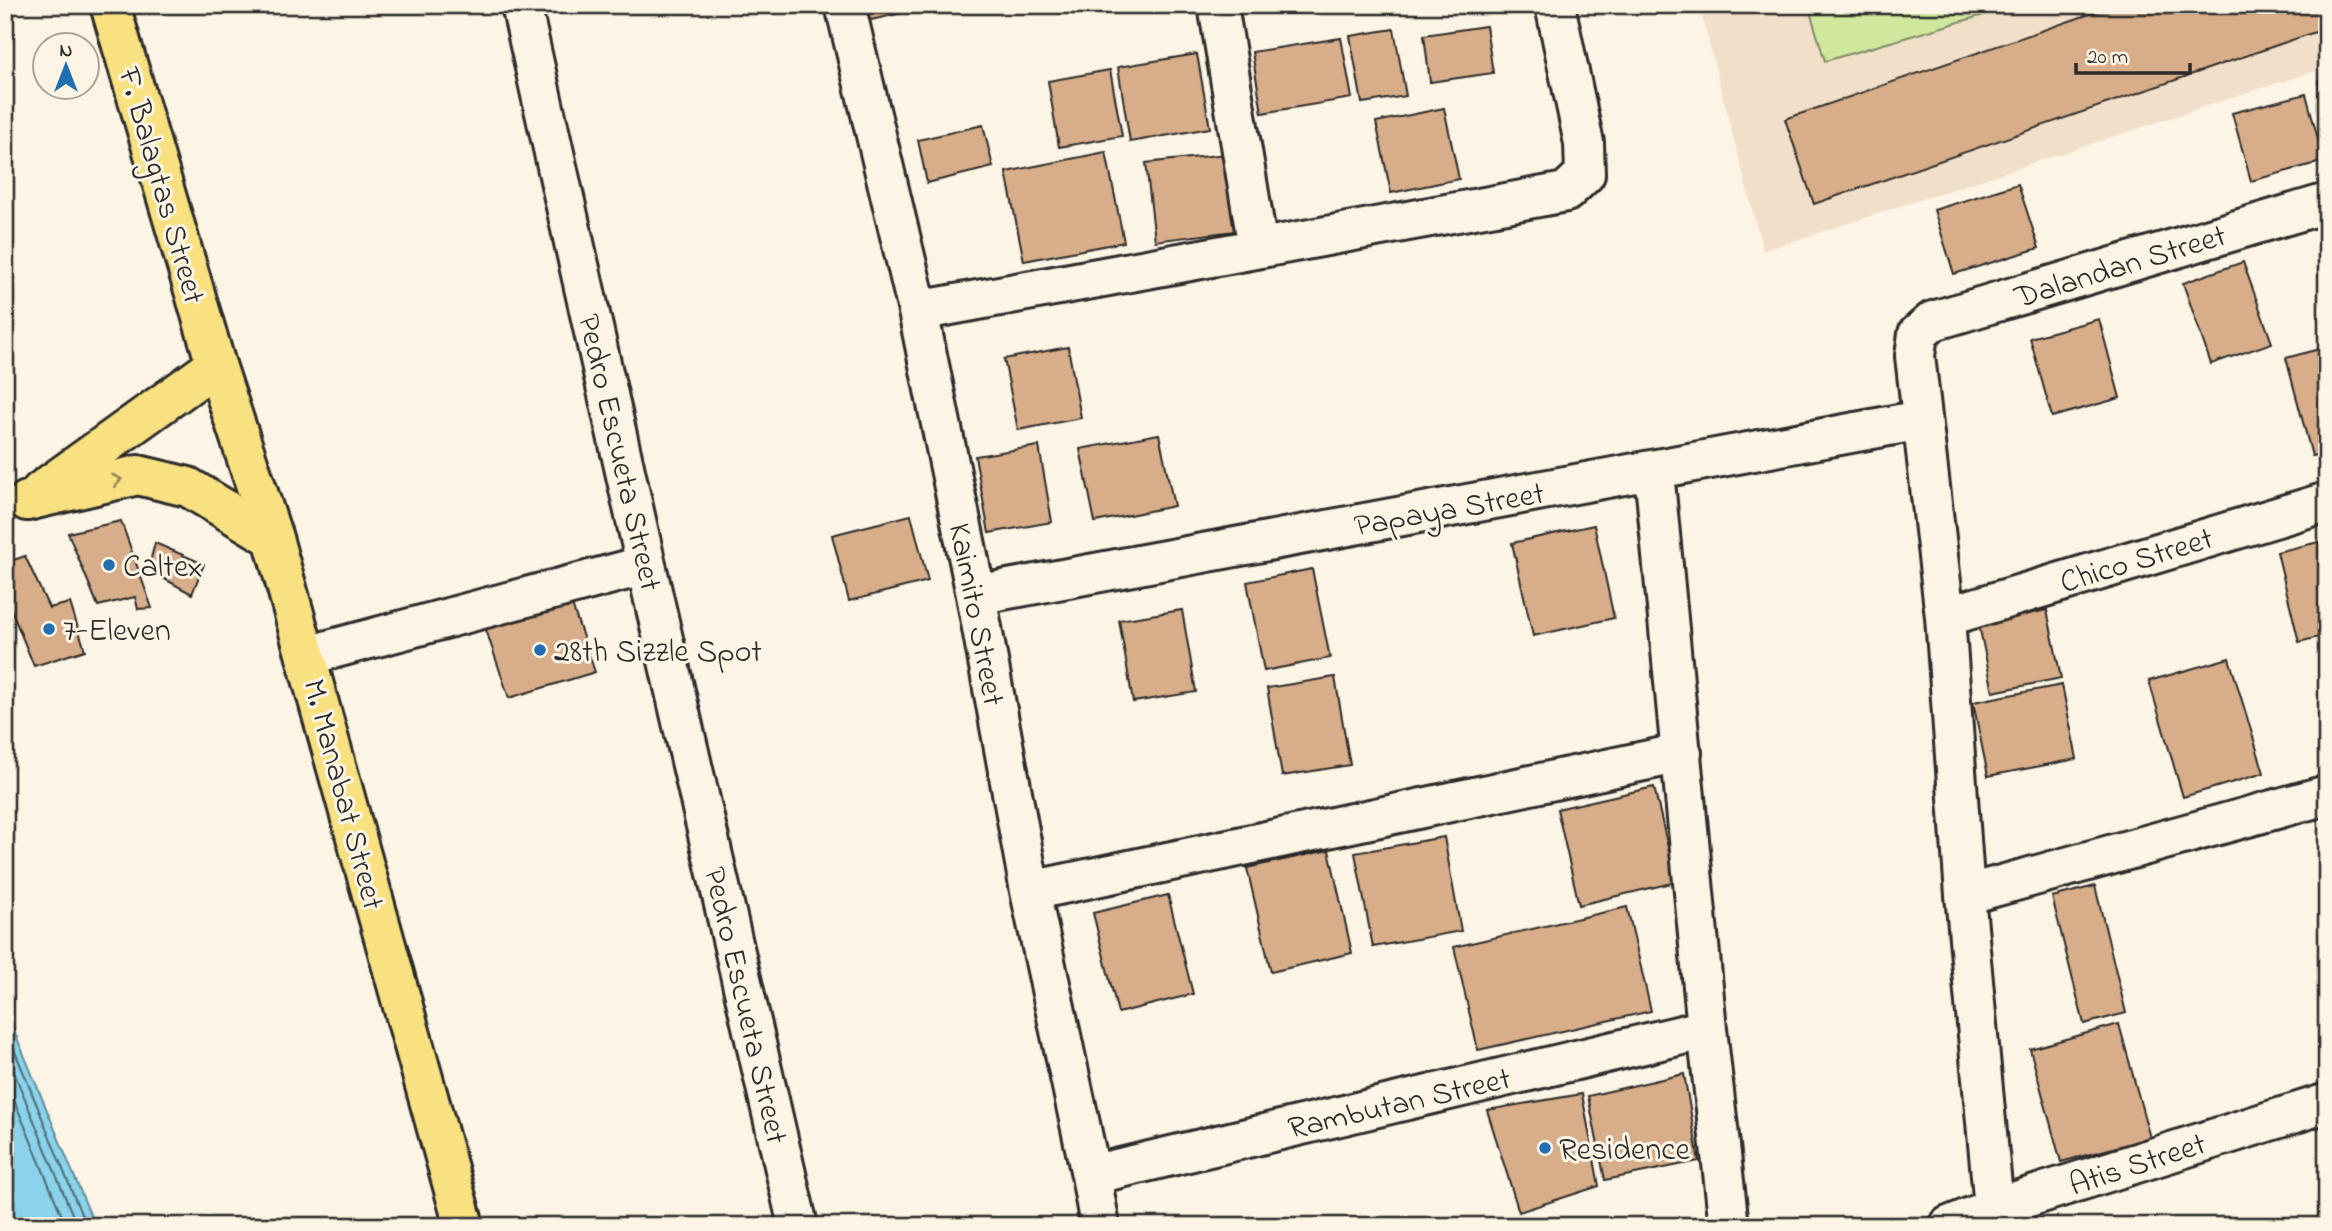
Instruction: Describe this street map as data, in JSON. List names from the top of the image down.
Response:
{
  "streets": {
    "main road": ["F. Balagtas Street", "M. Manabat Street"],
    "street": [
      "Dalandan Street",
      "Pedro Escueta Street",
      "Papaya Street",
      "Chico Street",
      "Kaimito Street",
      "Rambutan Street",
      "Atis Street"
    ]
  },
  "crossings": [
    ["F. Balagtas Street", "M. Manabat Street"],
    ["Dalandan Street", "Papaya Street"],
    ["Papaya Street", "Kaimito Street"],
    ["Kaimito Street", "Rambutan Street"]
  ],
  "places": [
    "Caltex",
    "7-Eleven",
    "28th Sizzle Spot",
    "Residence"
  ],
  "scale_bar": "20 m",
  "north": "top"
}
